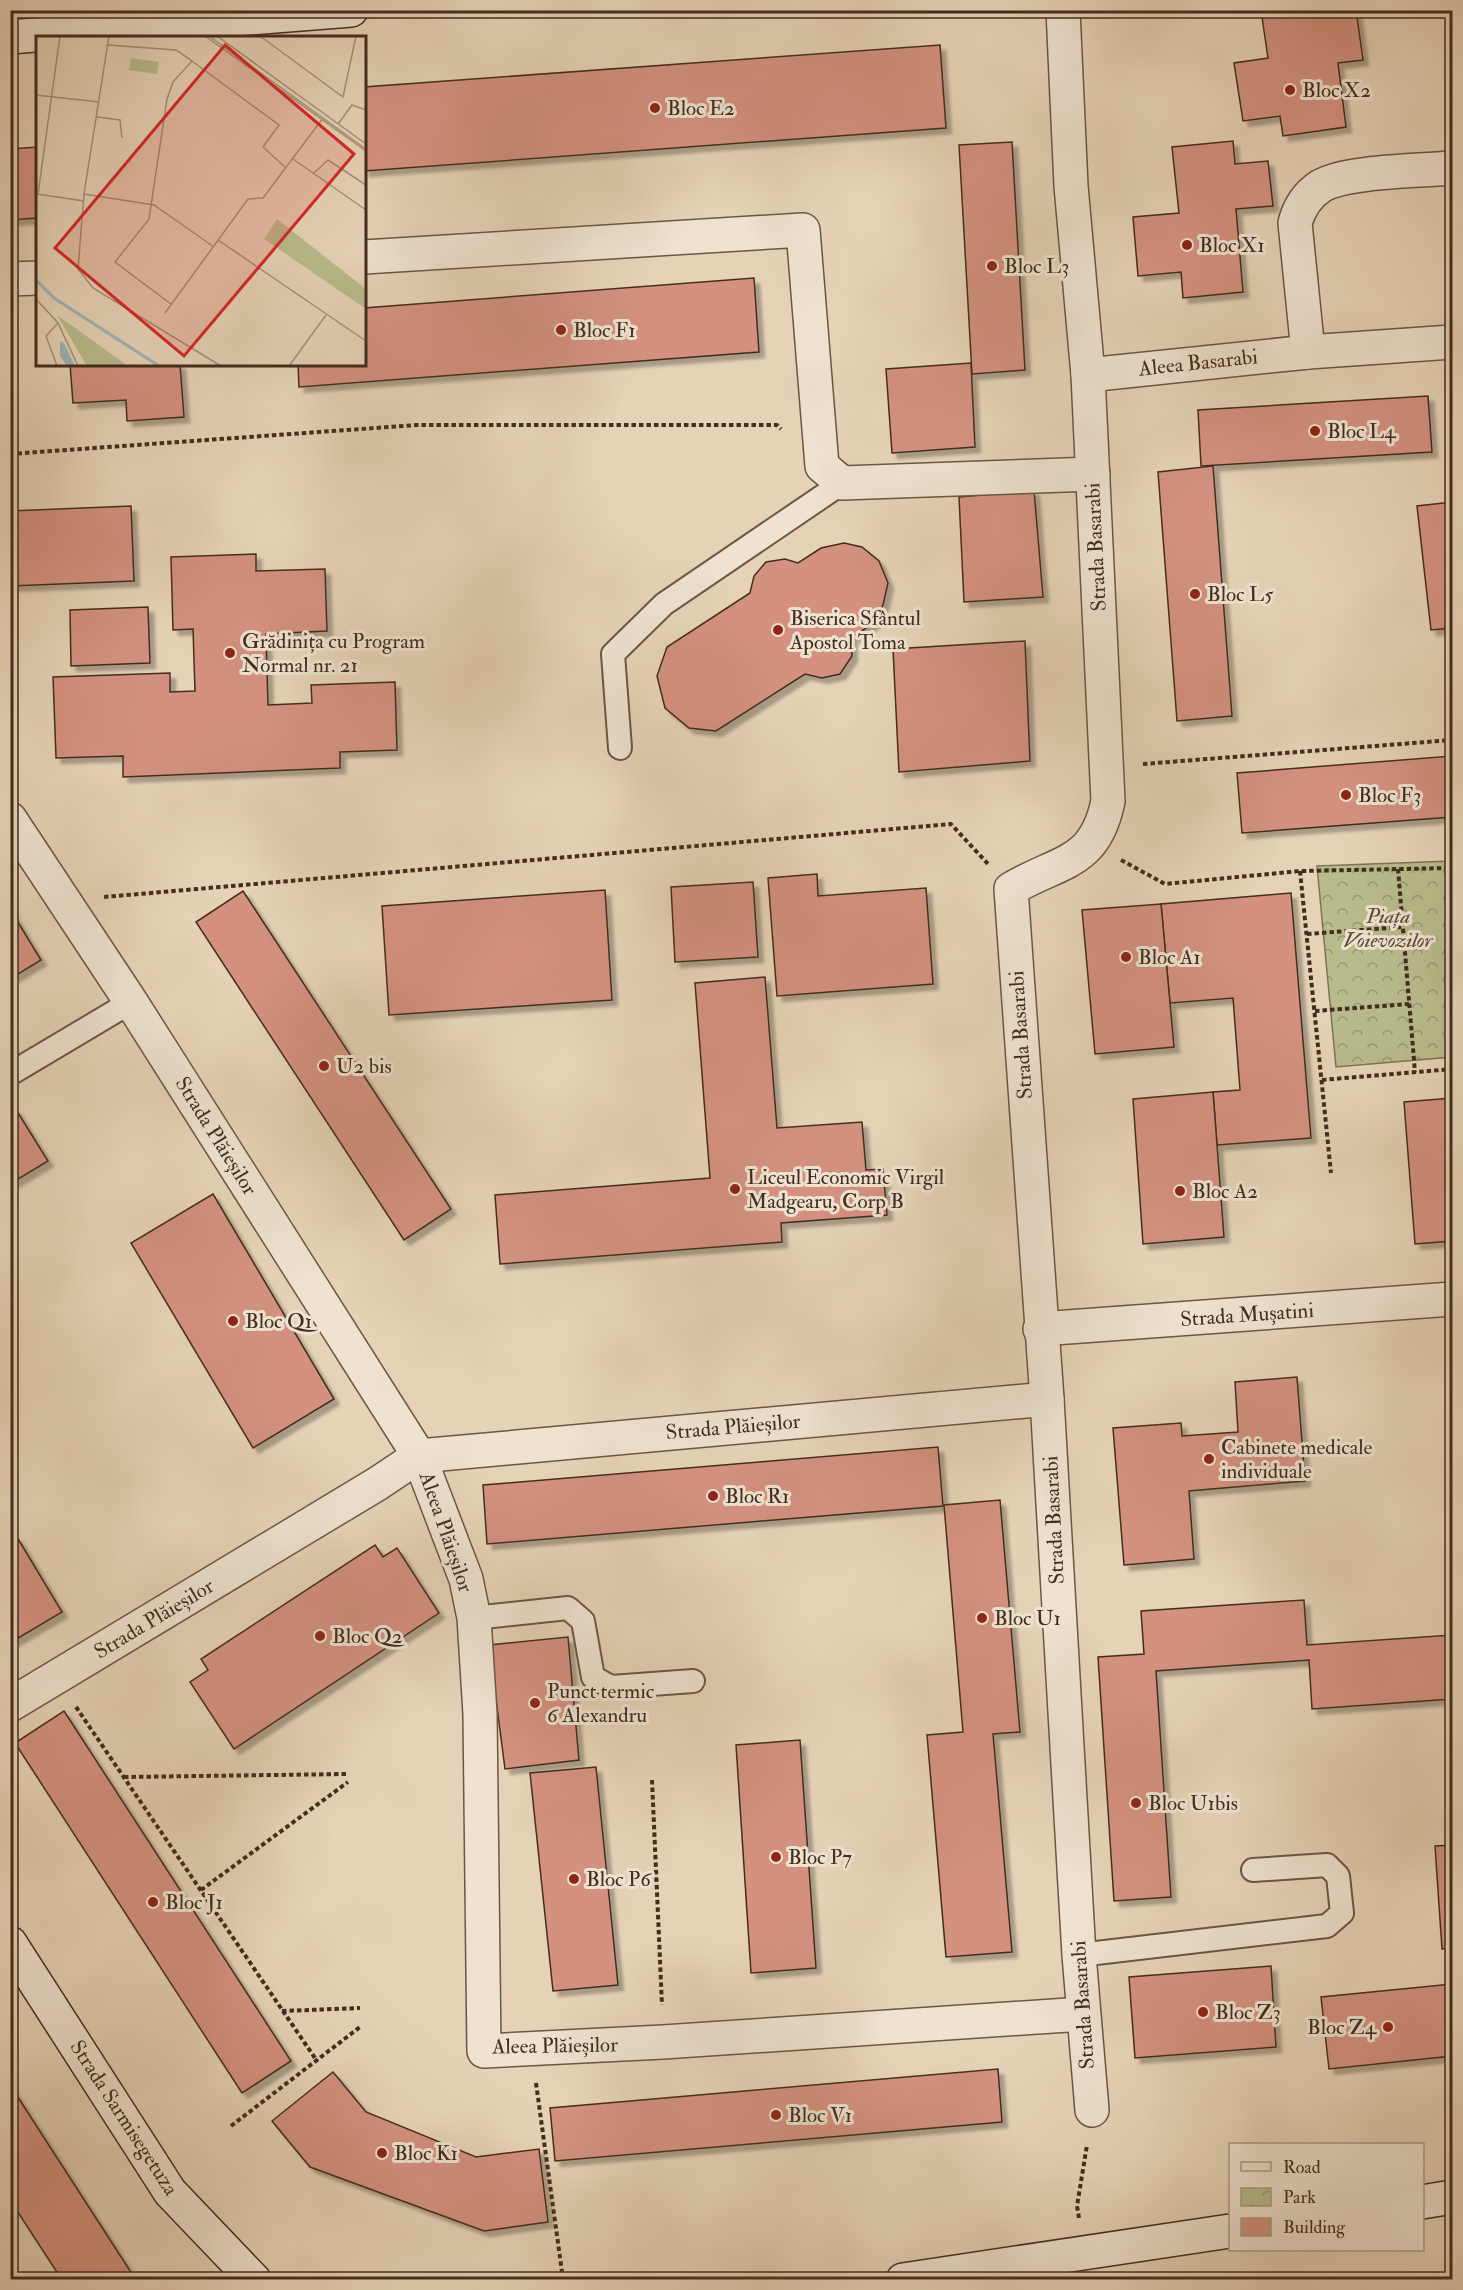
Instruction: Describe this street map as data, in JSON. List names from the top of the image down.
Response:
{
  "streets": {
    "street": [
      "Aleea Basarabi",
      "Strada Basarabi",
      "Strada Plăieșilor",
      "Strada Mușatini",
      "Aleea Plăieșilor",
      "Strada Sarmisegetuza"
    ]
  },
  "crossings": [
    ["Aleea Basarabi", "Strada Basarabi"],
    ["Strada Basarabi", "Strada Plăieșilor"],
    ["Strada Basarabi", "Strada Mușatini"],
    ["Strada Basarabi", "Aleea Plăieșilor"],
    ["Strada Plăieșilor", "Aleea Plăieșilor"]
  ],
  "parks": ["Piața Voievozilor"],
  "places": [
    "Bloc X2",
    "Bloc E2",
    "Bloc X1",
    "Bloc L3",
    "Bloc F1",
    "Bloc L4",
    "Bloc L5",
    "Biserica Sfântul Apostol Toma",
    "Grădinița cu Program Normal nr. 21",
    "Bloc F3",
    "Bloc A1",
    "U2 bis",
    "Liceul Economic Virgil Madgearu, Corp B",
    "Bloc A2",
    "Bloc Q1",
    "Cabinete medicale individuale",
    "Bloc R1",
    "Bloc U1",
    "Bloc Q2",
    "Punct termic 6 Alexandru",
    "Bloc U1bis",
    "Bloc P7",
    "Bloc P6",
    "Bloc J1",
    "Bloc Z3",
    "Bloc Z4",
    "Bloc V1",
    "Bloc K1"
  ],
  "legend": ["Road", "Park", "Building"]
}
